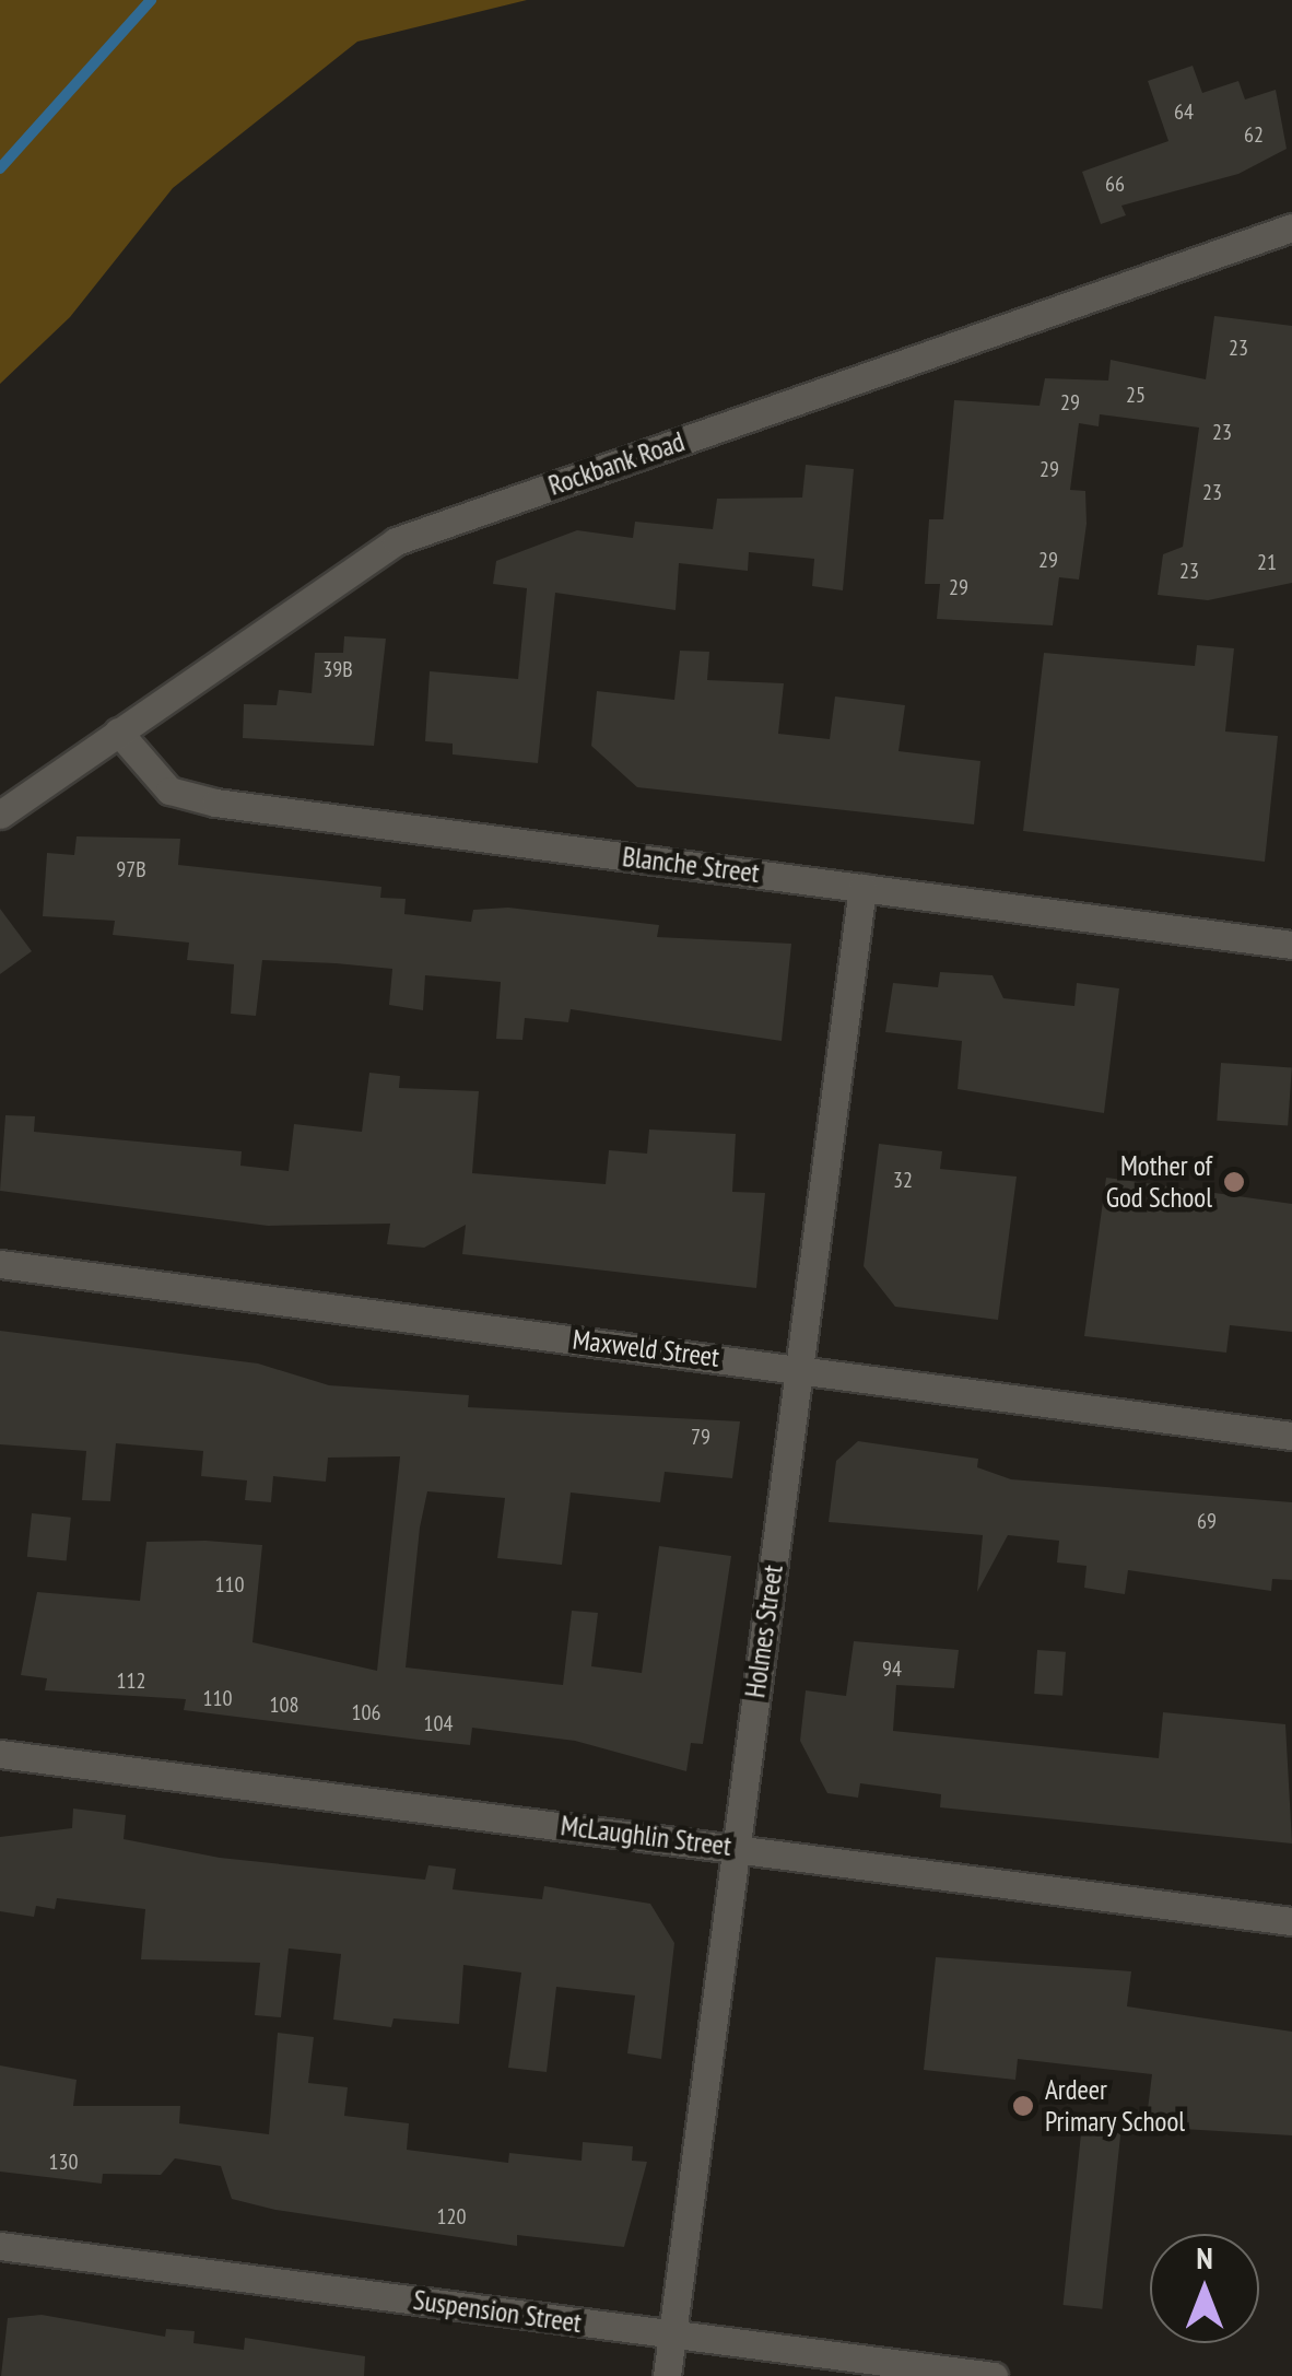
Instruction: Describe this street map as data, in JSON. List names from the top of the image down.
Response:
{
  "streets": {
    "street": [
      "Rockbank Road",
      "Blanche Street",
      "Maxweld Street",
      "Holmes Street",
      "McLaughlin Street",
      "Suspension Street"
    ]
  },
  "crossings": [
    ["Rockbank Road", "Blanche Street"],
    ["Blanche Street", "Holmes Street"],
    ["Maxweld Street", "Holmes Street"],
    ["Holmes Street", "McLaughlin Street"],
    ["Holmes Street", "Suspension Street"]
  ],
  "places": ["Mother of God School", "Ardeer Primary School"],
  "house_numbers": [
    "64",
    "62",
    "66",
    "23",
    "25",
    "29",
    "23",
    "29",
    "23",
    "29",
    "21",
    "23",
    "29",
    "39B",
    "97B",
    "32",
    "79",
    "69",
    "110",
    "94",
    "112",
    "110",
    "108",
    "106",
    "104",
    "130",
    "120"
  ],
  "north": "top"
}
